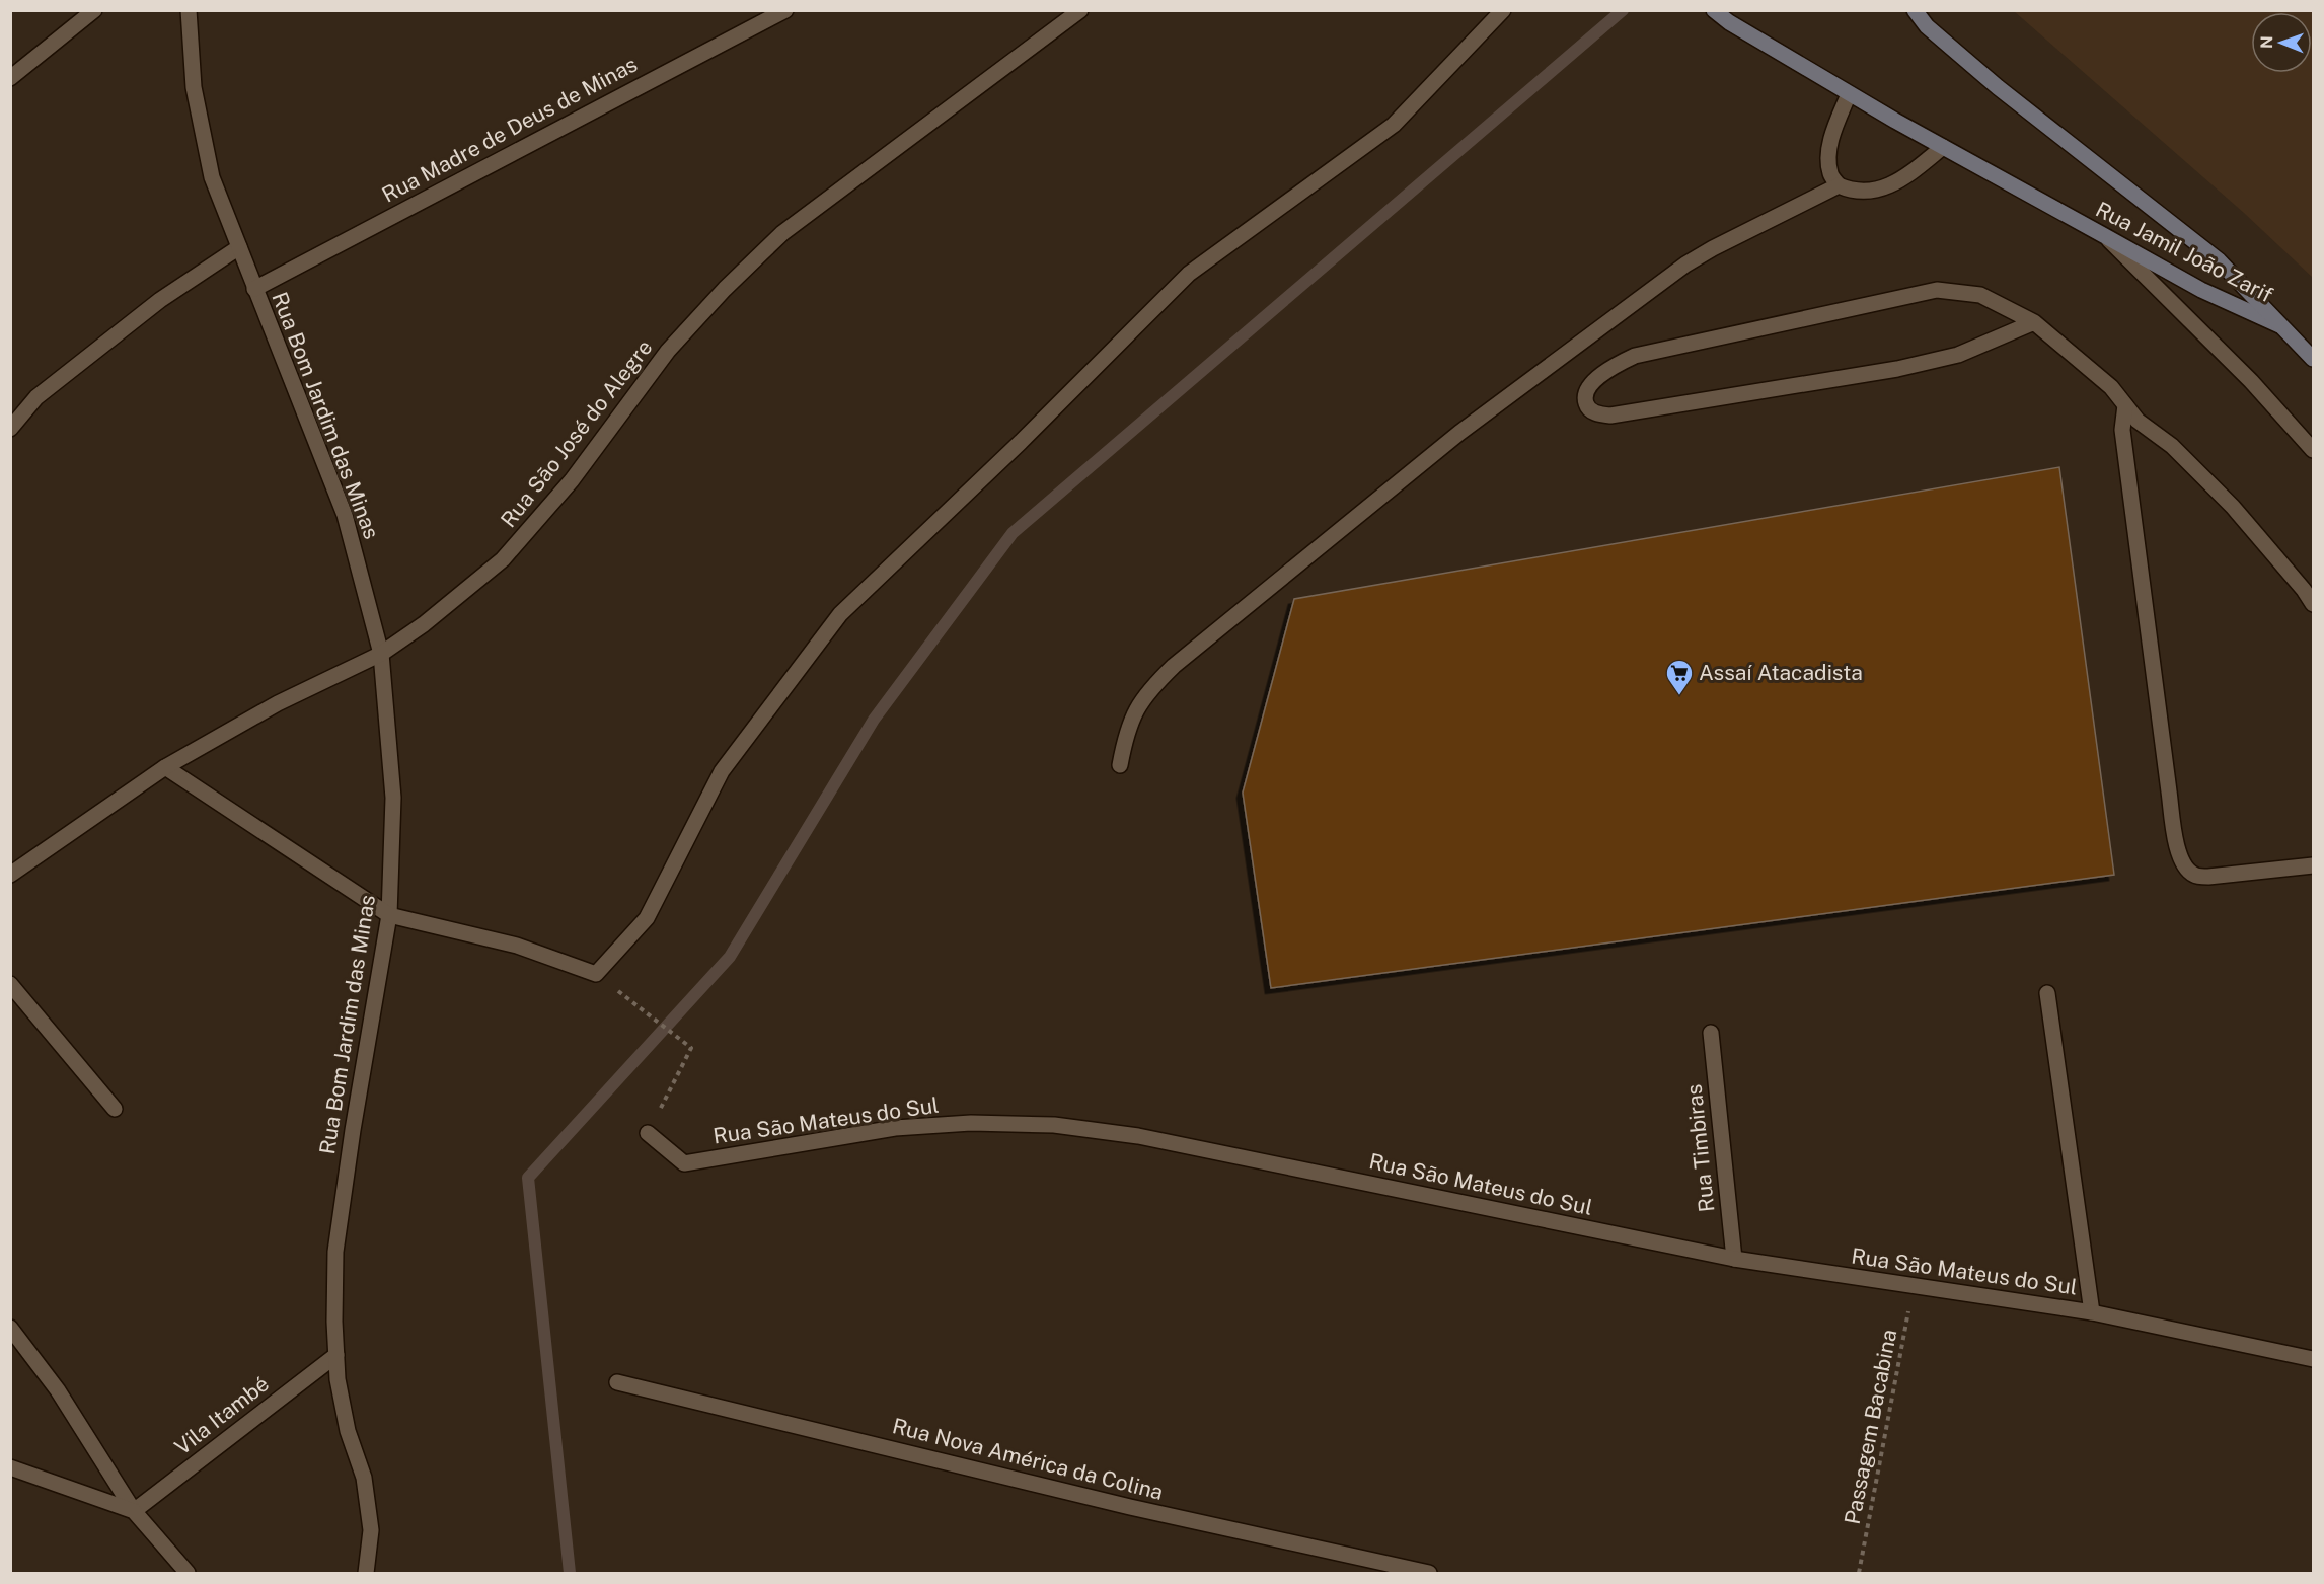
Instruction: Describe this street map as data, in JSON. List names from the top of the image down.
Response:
{
  "streets": {
    "main road": ["Rua Jamil João Zarif"],
    "street": [
      "Rua Madre de Deus de Minas",
      "Rua Bom Jardim das Minas",
      "Rua São José do Alegre",
      "Rua São Mateus do Sul",
      "Rua Timbiras",
      "Vila Itambé",
      "Rua Nova América da Colina"
    ],
    "path": ["Passagem Bacabina"]
  },
  "crossings": [
    ["Rua Madre de Deus de Minas", "Rua Bom Jardim das Minas"],
    ["Rua Bom Jardim das Minas", "Rua São José do Alegre"],
    ["Rua Bom Jardim das Minas", "Vila Itambé"],
    ["Rua São Mateus do Sul", "Rua Timbiras"],
    ["Rua São Mateus do Sul", "Passagem Bacabina"]
  ],
  "places": {
    "supermarket": ["Assaí Atacadista"]
  },
  "north": "left"
}
